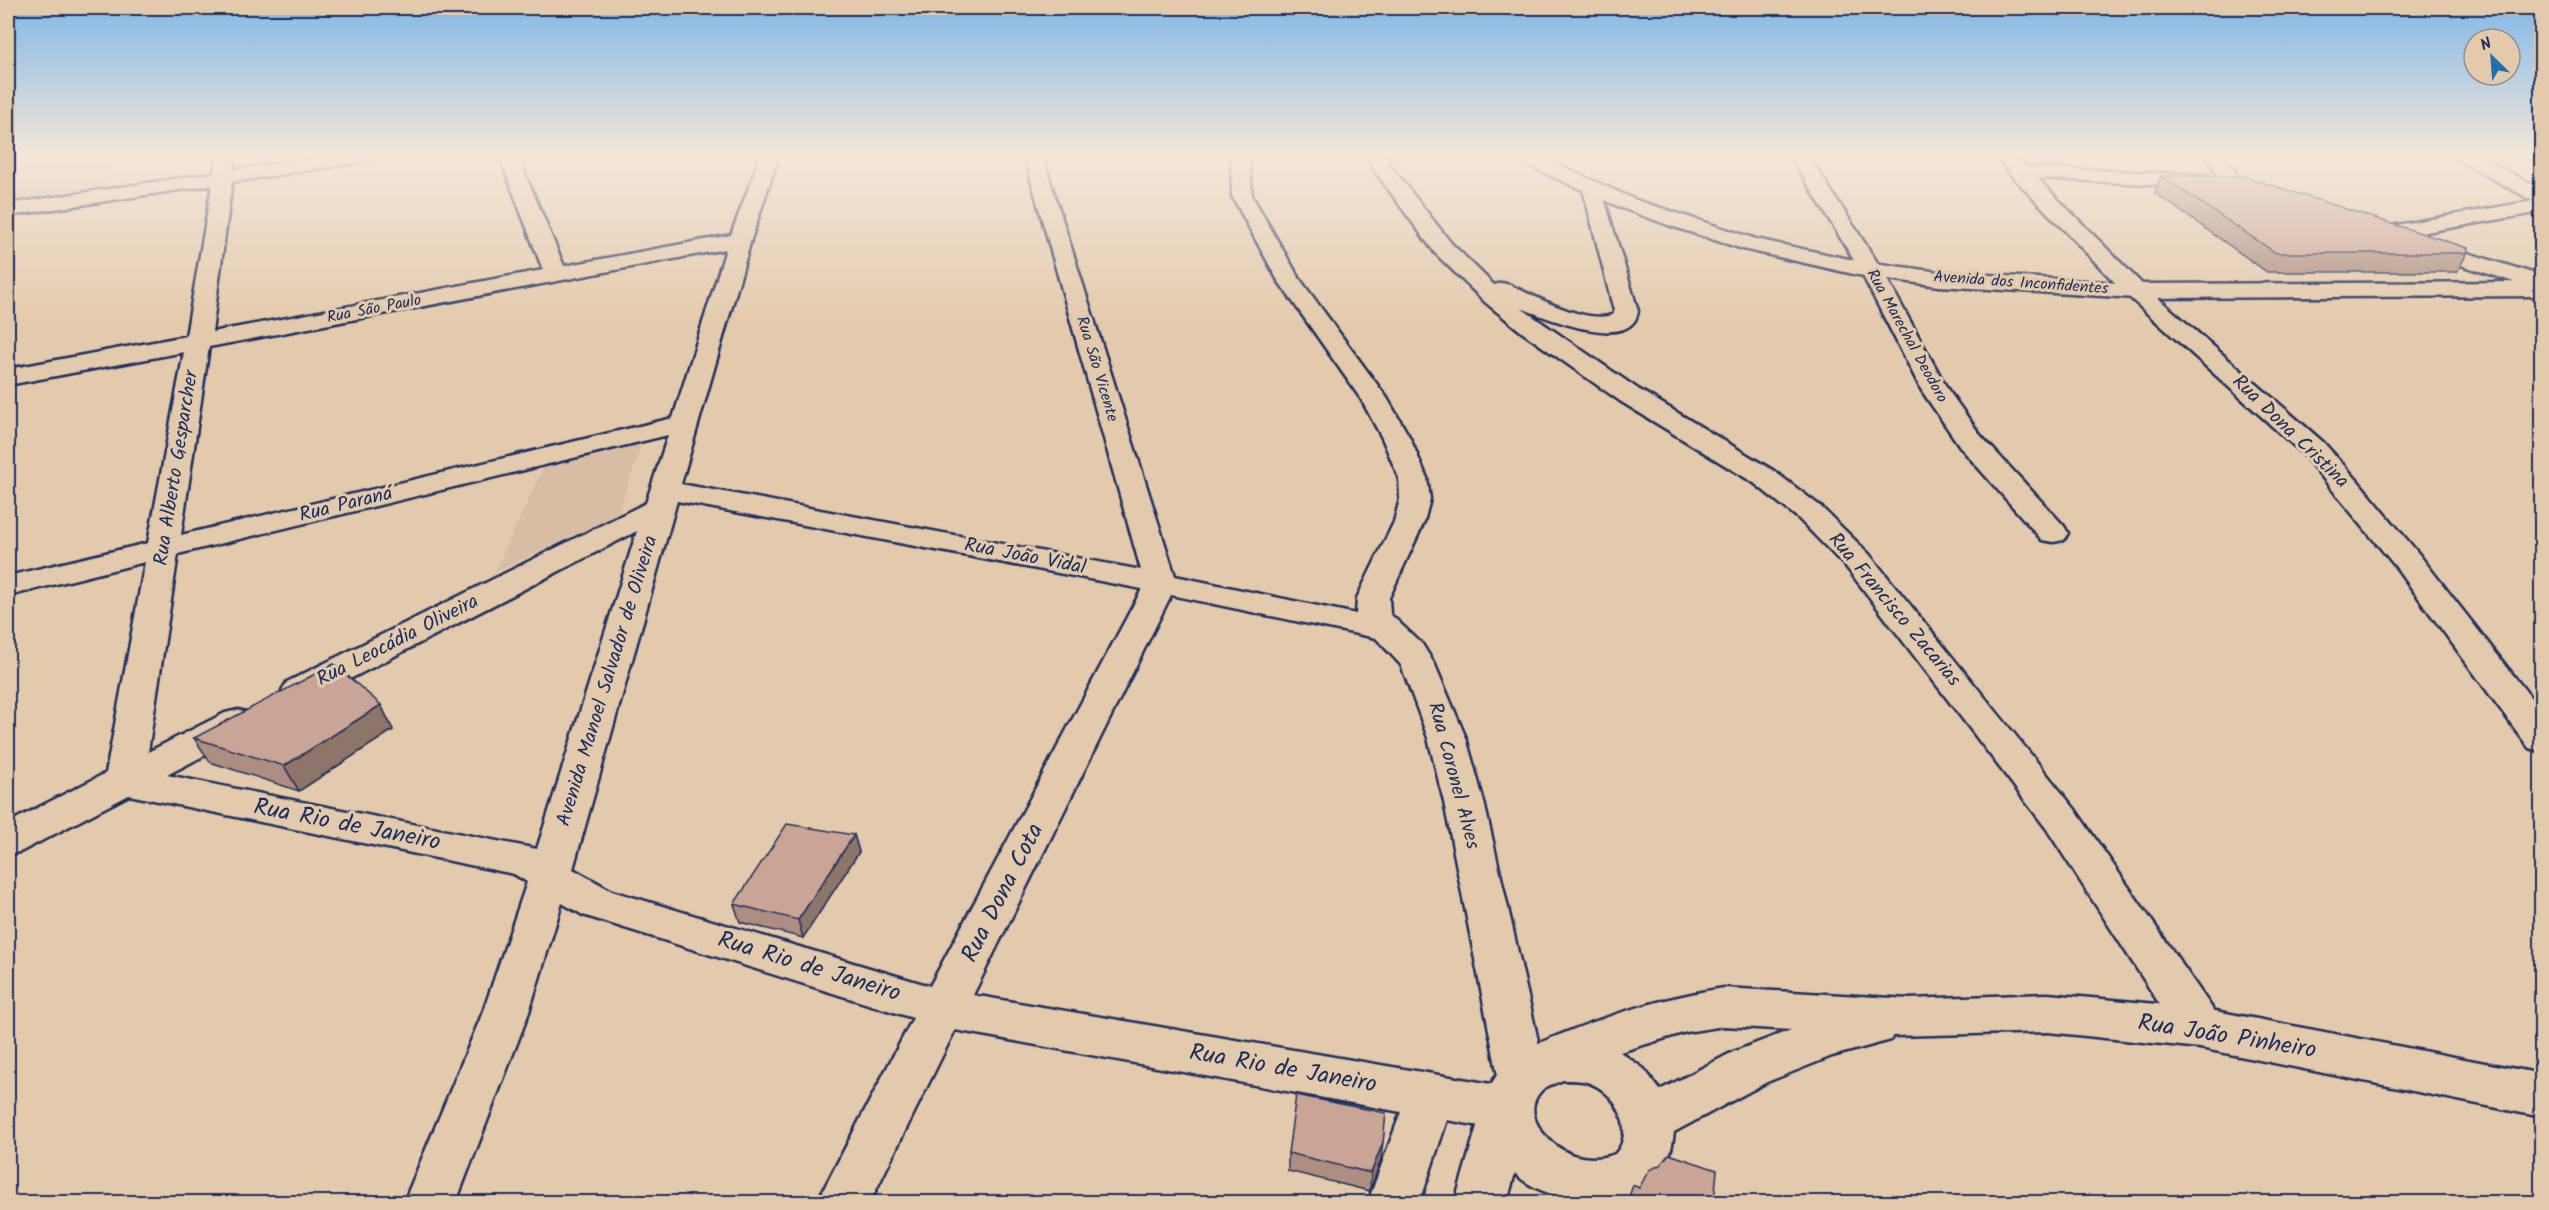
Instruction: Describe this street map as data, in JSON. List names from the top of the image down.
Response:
{
  "streets": {
    "street": [
      "Avenida dos Inconfidentes",
      "Rua São Paulo",
      "Rua Marechal Deodoro",
      "Rua São Vicente",
      "Rua Dona Cristina",
      "Rua Alberto Gesparcher",
      "Rua Paraná",
      "Rua João Vidal",
      "Rua Francisco Zacarias",
      "Rua Leocádia Oliveira",
      "Avenida Manoel Salvador de Oliveira",
      "Rua Coronel Alves",
      "Rua Rio de Janeiro",
      "Rua Dona Cota",
      "Rua João Pinheiro"
    ]
  },
  "crossings": [
    ["Avenida dos Inconfidentes", "Rua Marechal Deodoro"],
    ["Avenida dos Inconfidentes", "Rua Dona Cristina"],
    ["Rua São Paulo", "Rua Alberto Gesparcher"],
    ["Rua São Paulo", "Avenida Manoel Salvador de Oliveira"],
    ["Rua São Vicente", "Rua João Vidal"],
    ["Rua São Vicente", "Rua Dona Cota"],
    ["Rua Alberto Gesparcher", "Rua Paraná"],
    ["Rua Alberto Gesparcher", "Rua Leocádia Oliveira"],
    ["Rua Alberto Gesparcher", "Rua Rio de Janeiro"],
    ["Rua Paraná", "Avenida Manoel Salvador de Oliveira"],
    ["Rua João Vidal", "Rua Leocádia Oliveira"],
    ["Rua João Vidal", "Avenida Manoel Salvador de Oliveira"],
    ["Rua João Vidal", "Rua Coronel Alves"],
    ["Rua João Vidal", "Rua Dona Cota"],
    ["Rua Francisco Zacarias", "Rua João Pinheiro"],
    ["Rua Leocádia Oliveira", "Avenida Manoel Salvador de Oliveira"],
    ["Rua Leocádia Oliveira", "Rua Rio de Janeiro"],
    ["Avenida Manoel Salvador de Oliveira", "Rua Rio de Janeiro"],
    ["Rua Coronel Alves", "Rua Rio de Janeiro"],
    ["Rua Rio de Janeiro", "Rua Dona Cota"]
  ],
  "north": "top left"
}
